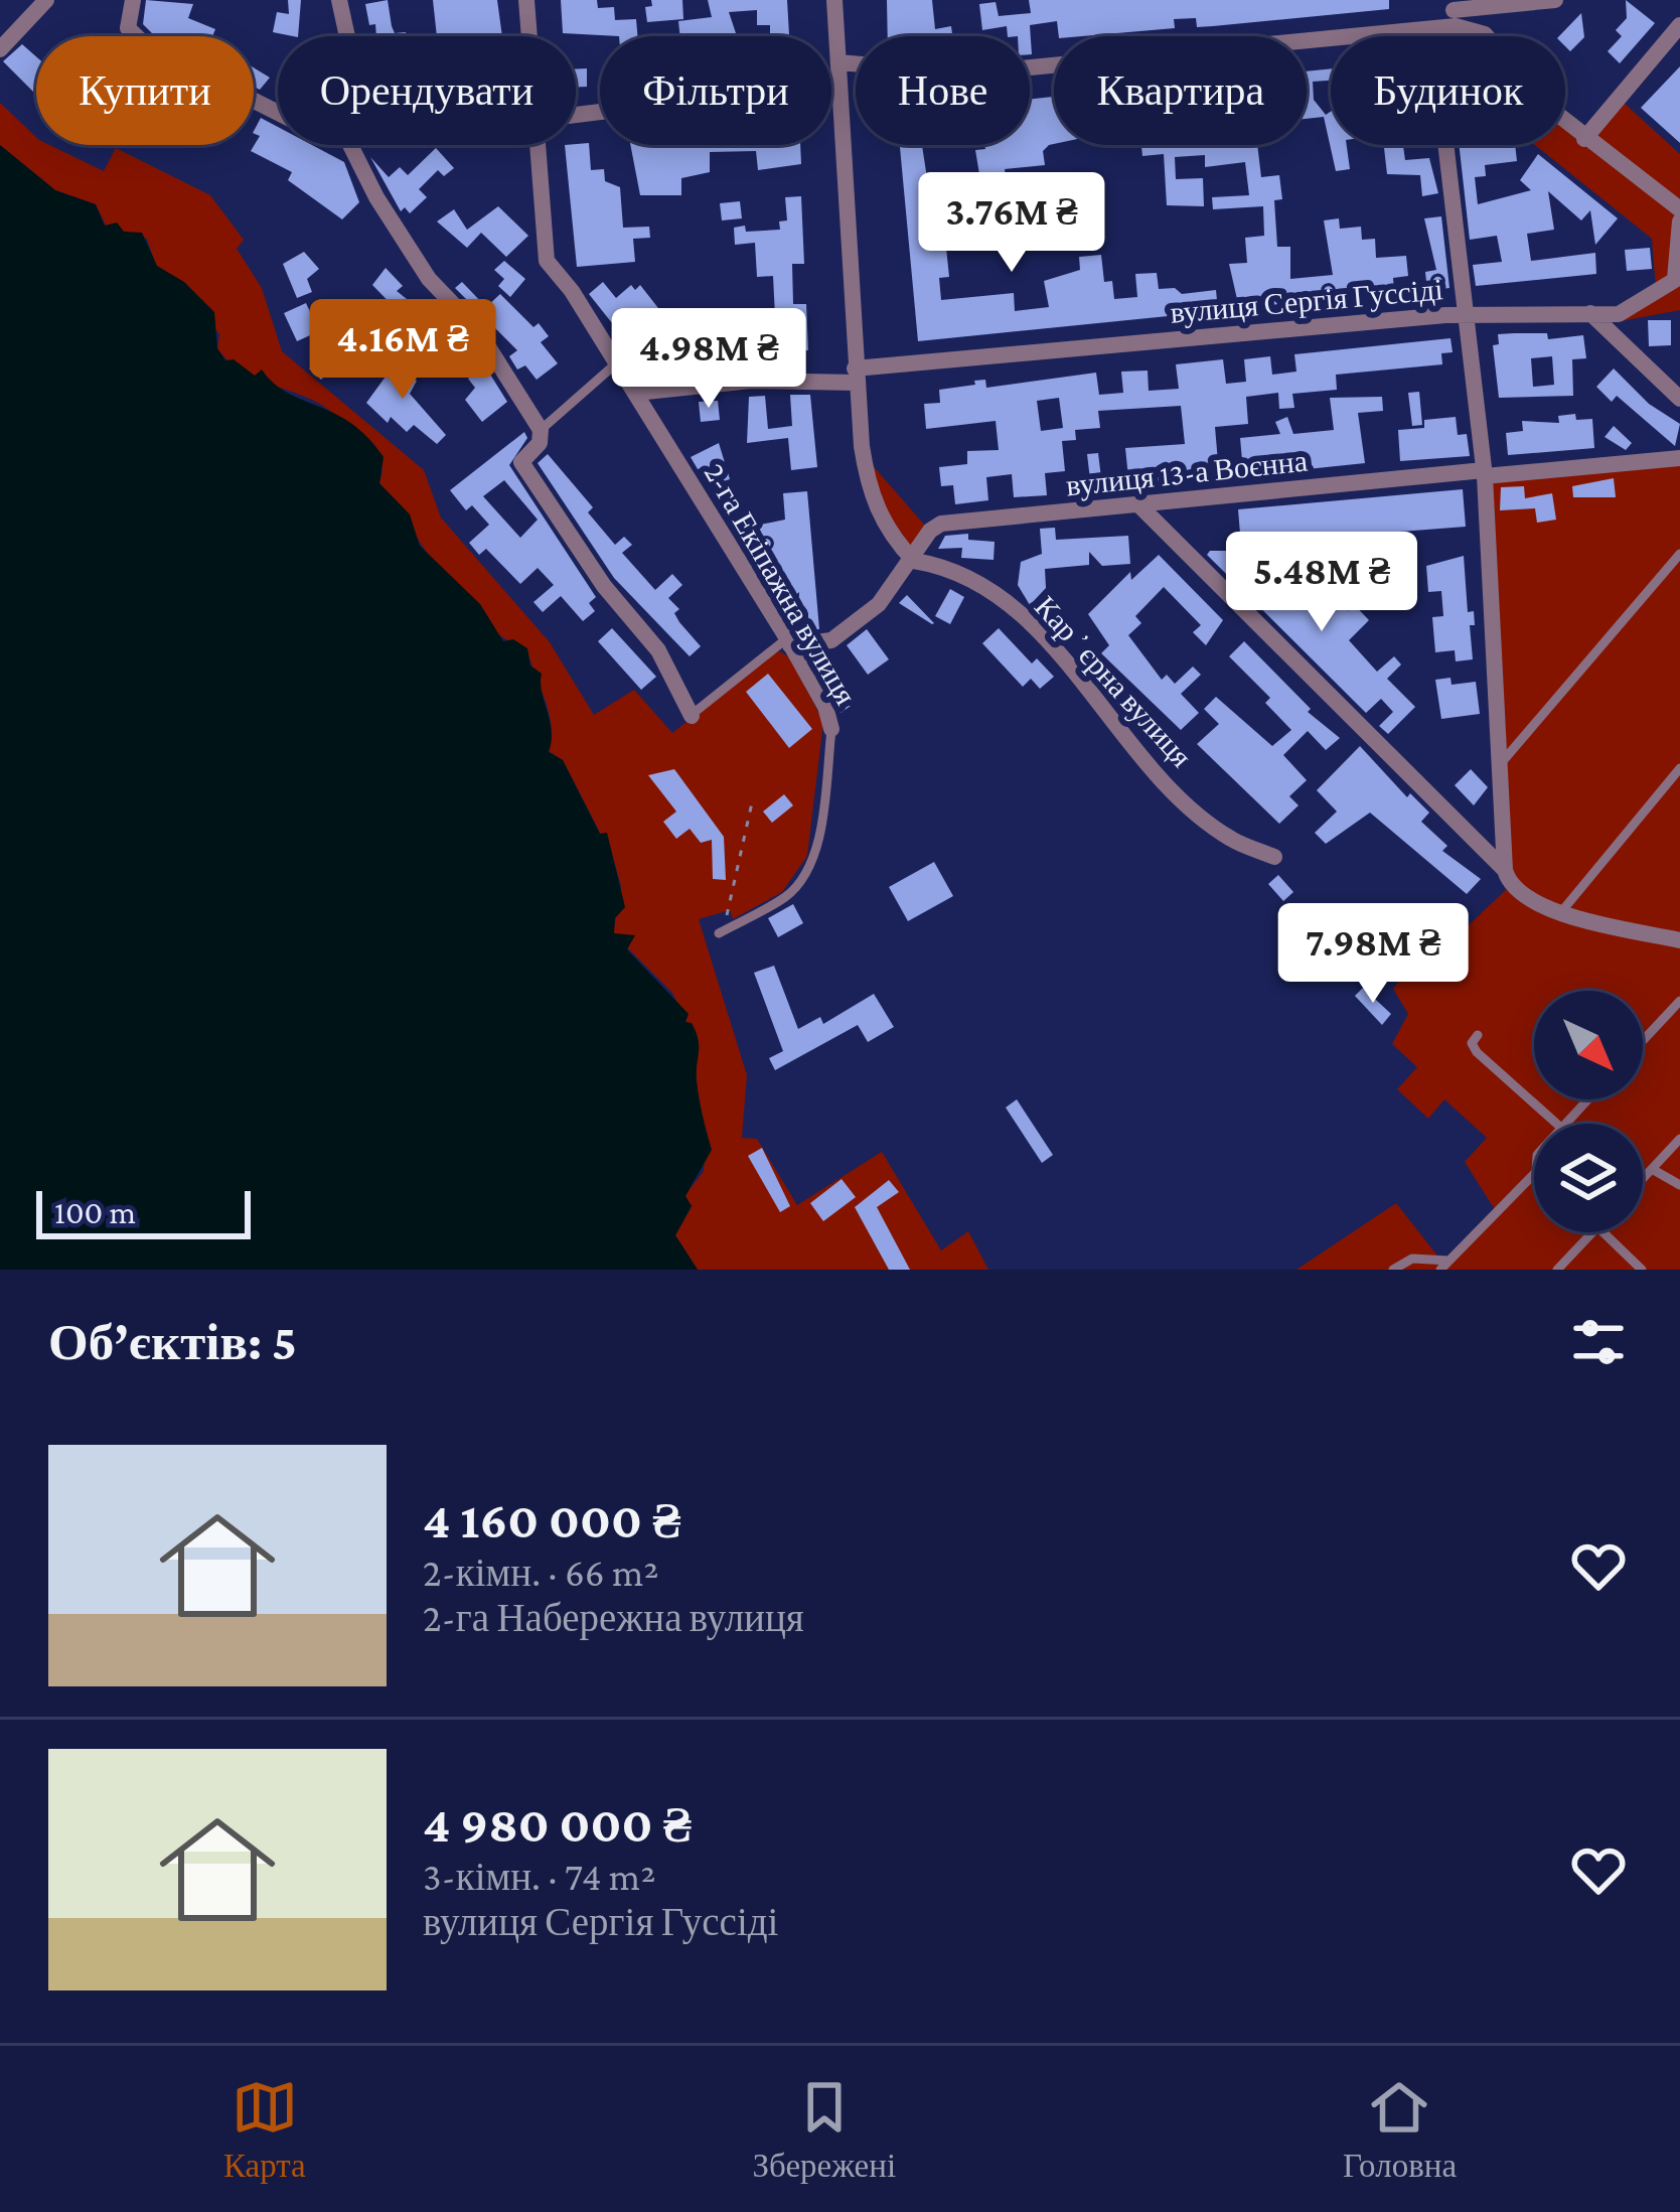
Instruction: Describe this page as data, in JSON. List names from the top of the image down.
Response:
{
  "streets": {
    "street": [
      "вулиця Сергія Гуссіді",
      "вулиця 13-а Воєнна",
      "2-га Екіпажна вулиця",
      "Карʼєрна вулиця"
    ]
  },
  "crossings": [
    ["вулиця Сергія Гуссіді", "2-га Екіпажна вулиця"],
    ["вулиця 13-а Воєнна", "Карʼєрна вулиця"]
  ],
  "scale_bar": "100 m",
  "north": "bottom right",
  "page": {
    "chip": [
      "Купити",
      "Орендувати",
      "Фільтри",
      "Нове",
      "Квартира",
      "Будинок"
    ],
    "price": [
      "3.76M ₴",
      "4.16M ₴",
      "4.98M ₴",
      "5.48M ₴",
      "7.98M ₴"
    ],
    "scale": "100 m",
    "heading": "Об’єктів: 5",
    "list": [
      {
        "name": "4 160 000 ₴",
        "note": "2-кімн. · 66 m² · 2-га Набережна вулиця"
      },
      {
        "name": "4 980 000 ₴",
        "note": "3-кімн. · 74 m² · вулиця Сергія Гуссіді"
      }
    ],
    "tabs": ["Карта", "Збережені", "Головна"]
  }
}
